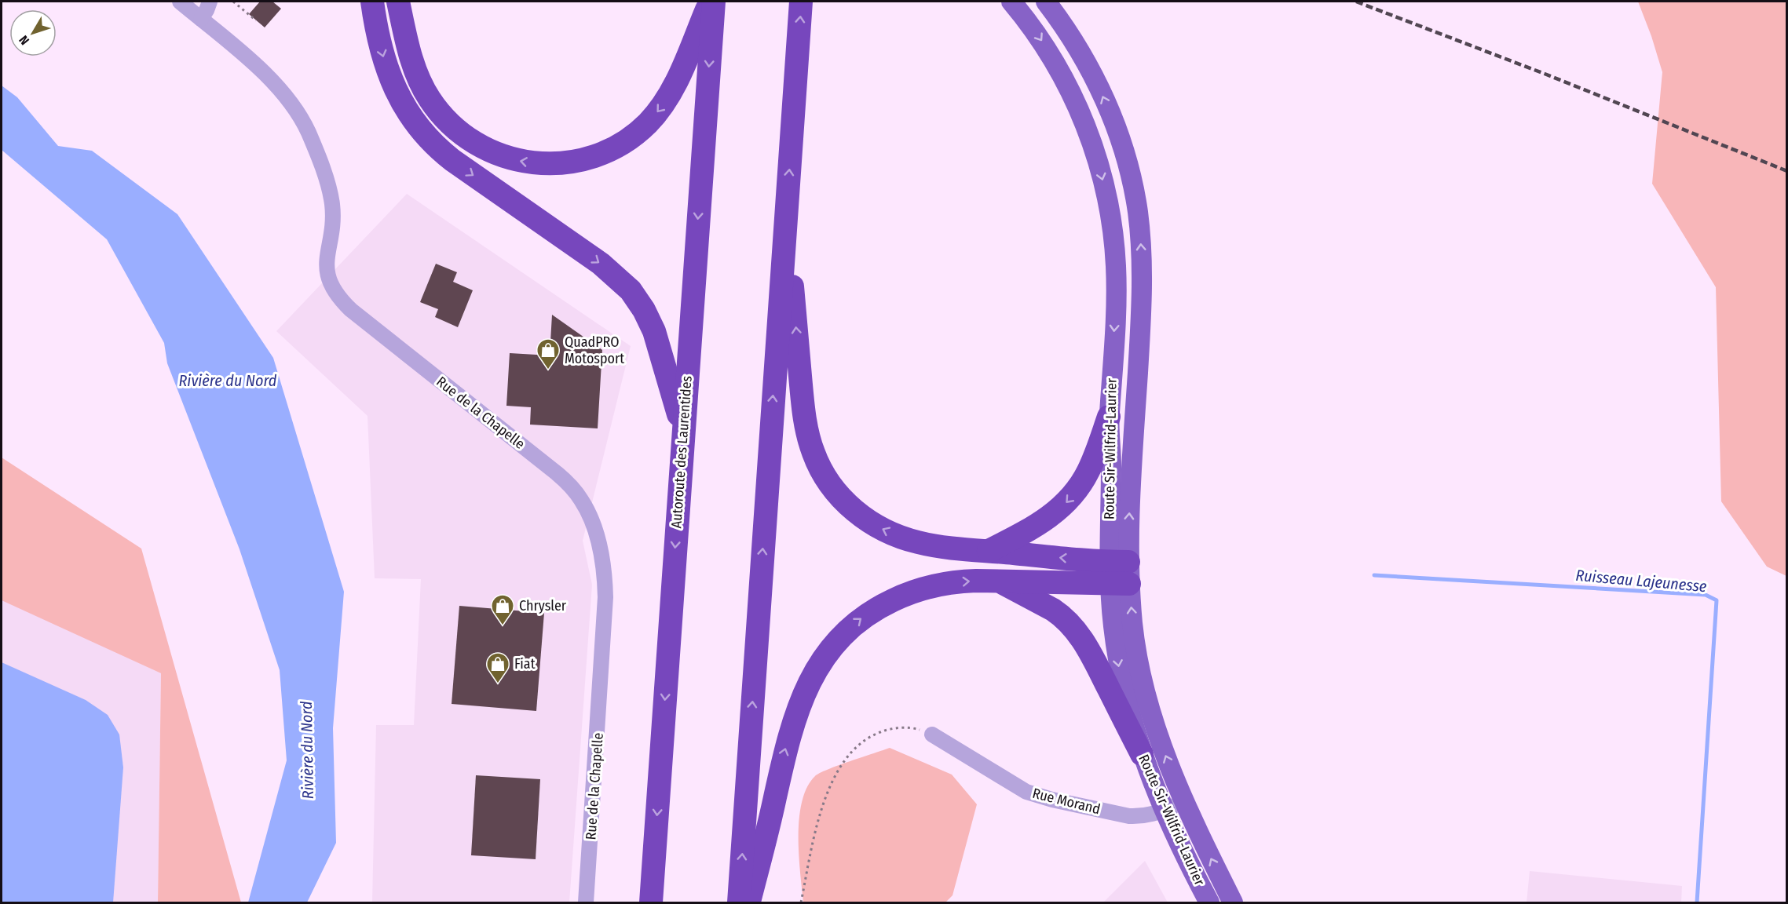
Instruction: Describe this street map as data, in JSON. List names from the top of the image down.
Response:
{
  "streets": {
    "highway": ["Autoroute des Laurentides"],
    "main road": ["Route Sir-Wilfrid-Laurier"],
    "street": ["Rue de la Chapelle", "Rue Morand"]
  },
  "crossings": [
    ["Route Sir-Wilfrid-Laurier", "Rue Morand"]
  ],
  "water": ["Rivière du Nord", "Ruisseau Lajeunesse"],
  "places": {
    "shop": ["QuadPRO Motosport", "Chrysler", "Fiat"]
  },
  "north": "bottom left"
}
